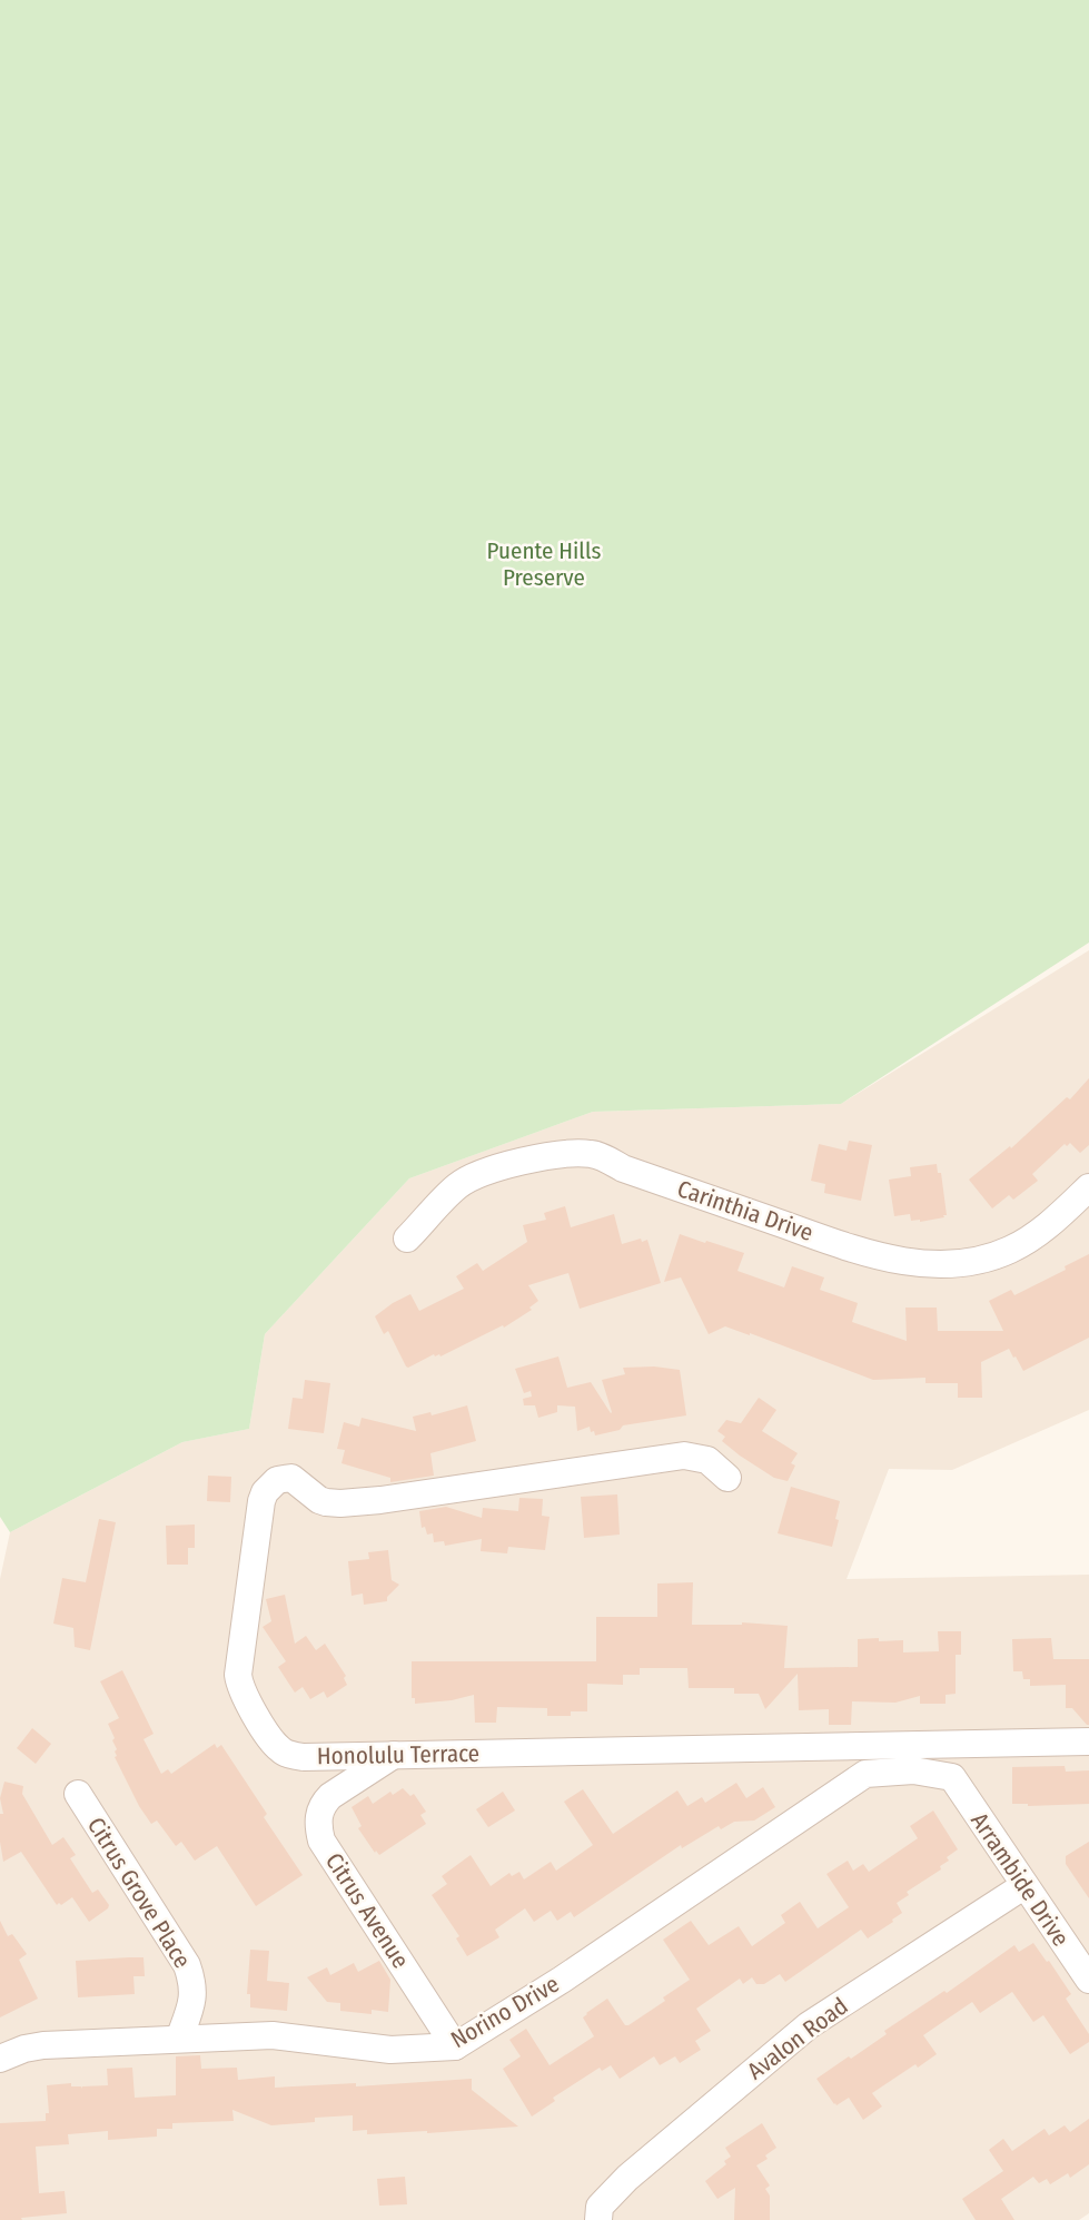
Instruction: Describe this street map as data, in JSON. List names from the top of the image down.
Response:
{
  "streets": {
    "street": [
      "Carinthia Drive",
      "Honolulu Terrace",
      "Arrambide Drive",
      "Citrus Grove Place",
      "Citrus Avenue",
      "Norino Drive",
      "Avalon Road"
    ]
  },
  "crossings": [
    ["Honolulu Terrace", "Citrus Avenue"],
    ["Arrambide Drive", "Norino Drive"],
    ["Arrambide Drive", "Avalon Road"],
    ["Citrus Grove Place", "Norino Drive"],
    ["Citrus Avenue", "Norino Drive"]
  ],
  "parks": ["Puente Hills Preserve"]
}
